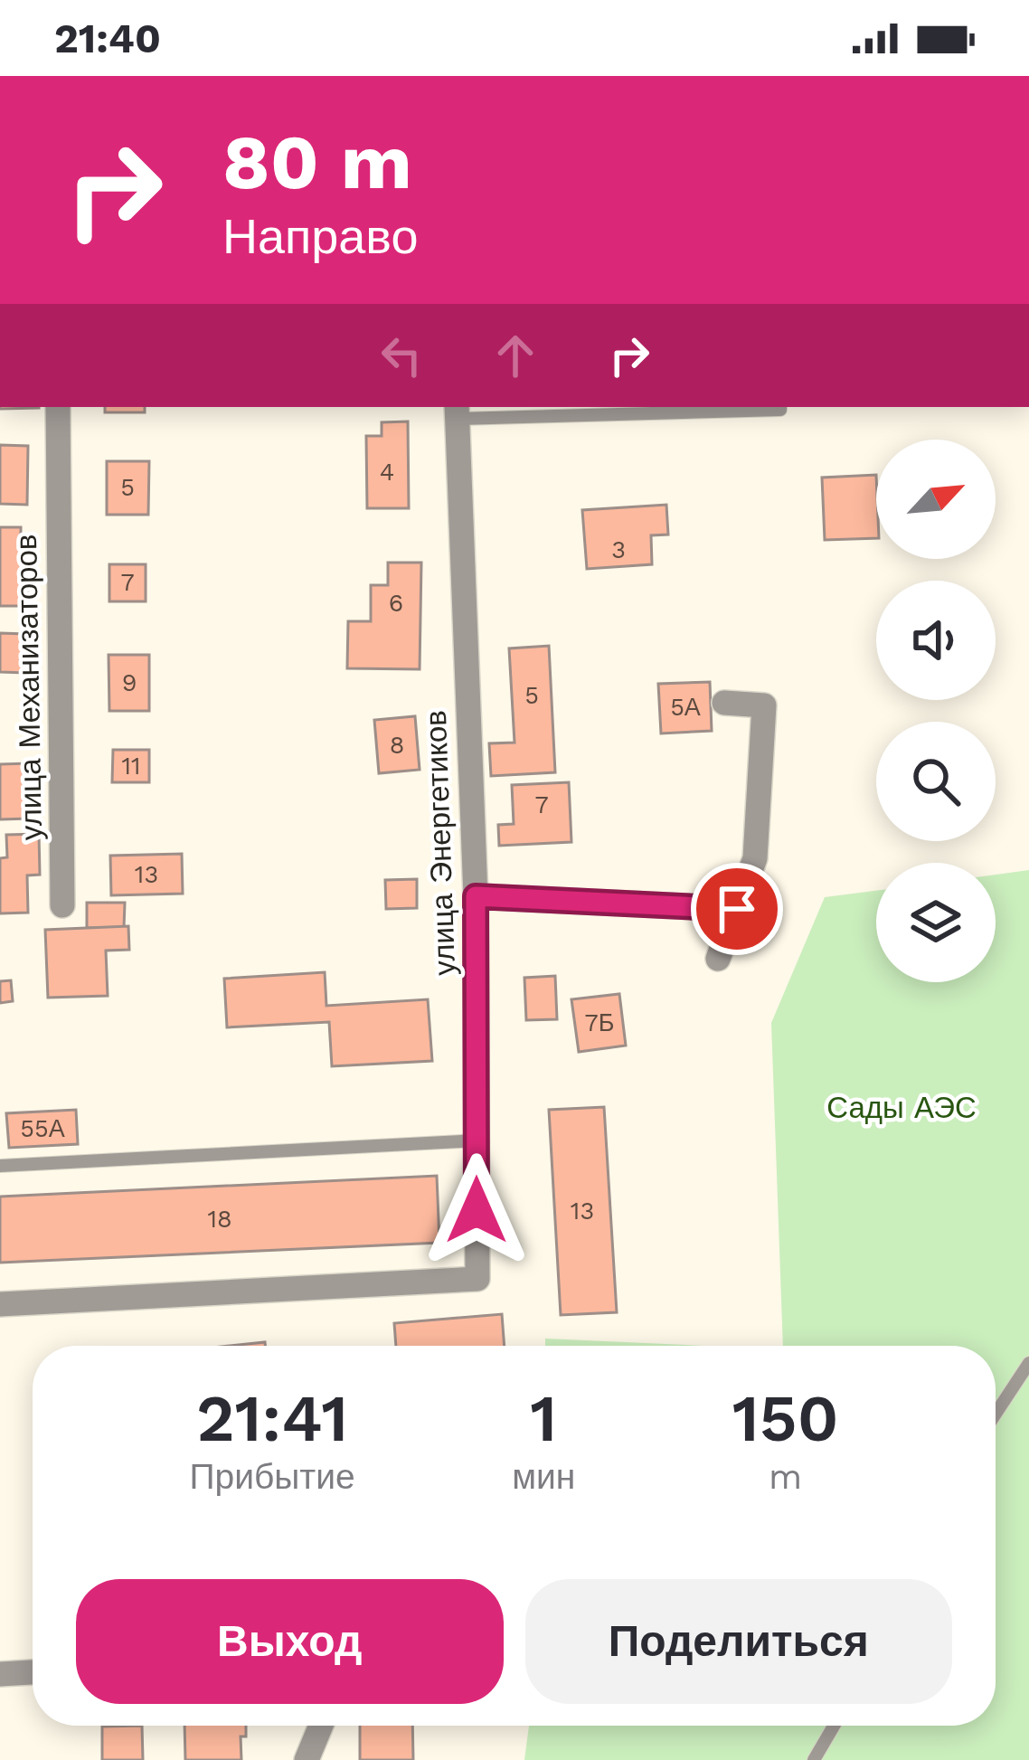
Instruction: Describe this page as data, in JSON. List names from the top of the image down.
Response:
{
  "streets": {
    "street": ["улица Механизаторов", "улица Энергетиков"]
  },
  "parks": ["Сады АЭС"],
  "house_numbers": [
    "4",
    "5",
    "3",
    "7",
    "6",
    "9",
    "5",
    "5А",
    "8",
    "11",
    "7",
    "13",
    "7Б",
    "55А",
    "13",
    "18"
  ],
  "north": "top right",
  "page": {
    "status": "21:40",
    "turn": ["80 m", "Направо"],
    "eta": [
      "21:41",
      "Прибытие",
      "1",
      "мин",
      "150",
      "m"
    ],
    "buttons": ["Выход", "Поделиться"]
  }
}
